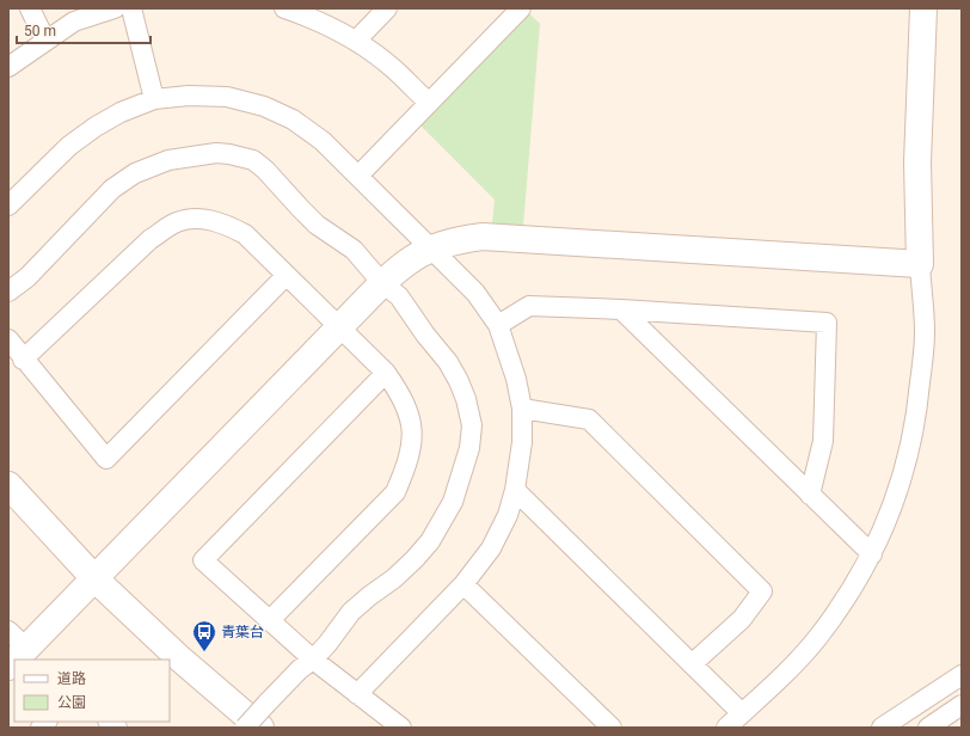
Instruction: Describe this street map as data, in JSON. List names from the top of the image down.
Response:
{
  "places": {
    "bus stop": ["青葉台"]
  },
  "legend": ["道路", "公園"],
  "scale_bar": "50 m"
}
